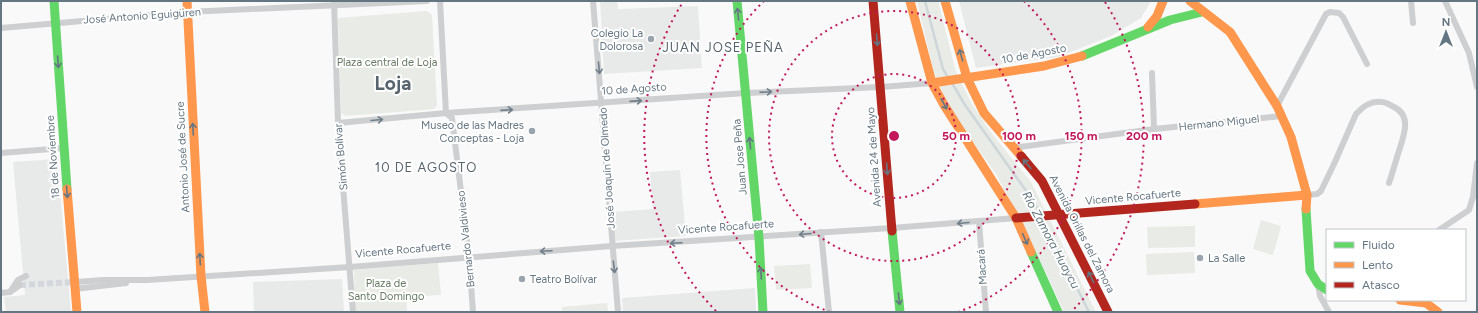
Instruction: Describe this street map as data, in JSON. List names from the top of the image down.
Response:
{
  "streets": {
    "street": [
      "José Antonio Eguigüren",
      "10 de Agosto",
      "Hermano Miguel",
      "18 de Noviembre",
      "Antonio José de Sucre",
      "Simón Bolívar",
      "Juan Jose Peña",
      "Avenida 24 de Mayo",
      "José Joaquín de Olmedo",
      "Vicente Rocafuerte",
      "Avenida Orillas del Zamora",
      "Bernardo Valdivieso",
      "Macará"
    ]
  },
  "crossings": [
    ["José Antonio Eguigüren", "18 de Noviembre"],
    ["José Antonio Eguigüren", "Antonio José de Sucre"],
    ["José Antonio Eguigüren", "Simón Bolívar"],
    ["10 de Agosto", "Simón Bolívar"],
    ["10 de Agosto", "Juan Jose Peña"],
    ["10 de Agosto", "Avenida 24 de Mayo"],
    ["10 de Agosto", "José Joaquín de Olmedo"],
    ["10 de Agosto", "Avenida Orillas del Zamora"],
    ["10 de Agosto", "Bernardo Valdivieso"],
    ["Hermano Miguel", "Avenida Orillas del Zamora"],
    ["18 de Noviembre", "Vicente Rocafuerte"],
    ["Antonio José de Sucre", "Vicente Rocafuerte"],
    ["Simón Bolívar", "Vicente Rocafuerte"],
    ["Juan Jose Peña", "Vicente Rocafuerte"],
    ["Avenida 24 de Mayo", "Vicente Rocafuerte"],
    ["José Joaquín de Olmedo", "Vicente Rocafuerte"],
    ["Vicente Rocafuerte", "Avenida Orillas del Zamora"],
    ["Vicente Rocafuerte", "Bernardo Valdivieso"],
    ["Vicente Rocafuerte", "Macará"]
  ],
  "one_way": [
    "10 de Agosto",
    "18 de Noviembre",
    "Antonio José de Sucre",
    "Juan Jose Peña",
    "José Joaquín de Olmedo",
    "Vicente Rocafuerte"
  ],
  "districts": ["JUAN JOSE PEÑA", "Loja", "10 DE AGOSTO"],
  "water": ["Río Zamora Huaycu"],
  "parks": ["Plaza central de Loja", "Plaza de Santo Domingo"],
  "places": [
    "Colegio La Dolorosa",
    "Museo de las Madres Conceptas - Loja",
    "La Salle",
    "Teatro Bolívar"
  ],
  "legend": ["Fluido", "Lento", "Atasco"],
  "north": "top",
  "rings": [
    "50 m",
    "100 m",
    "150 m",
    "200 m"
  ]
}
